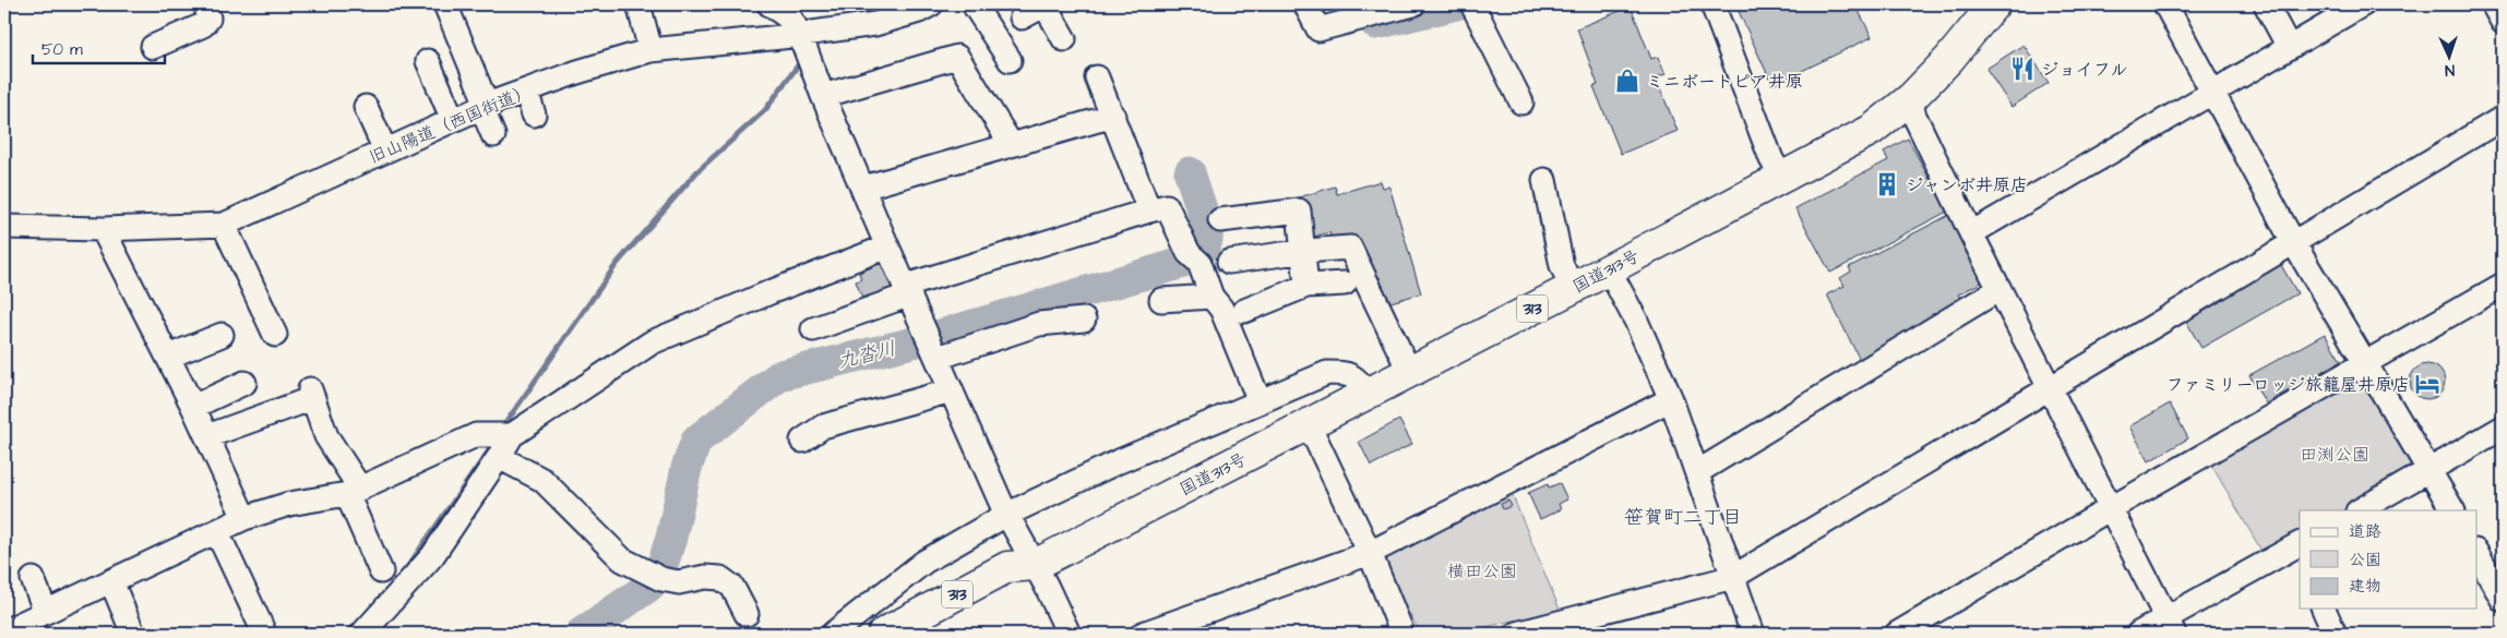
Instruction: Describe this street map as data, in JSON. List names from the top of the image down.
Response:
{
  "streets": {
    "highway": ["国道313号", "313"],
    "street": ["旧山陽道（西国街道）"]
  },
  "districts": ["笹賀町二丁目"],
  "water": ["九沓川"],
  "parks": ["田渕公園", "横田公園"],
  "places": {
    "restaurant": ["ジョイフル"],
    "shop": ["ミニボートピア井原"],
    "building": ["ジャンボ井原店"],
    "hotel": ["ファミリーロッジ旅籠屋井原店"]
  },
  "legend": ["道路", "公園", "建物"],
  "scale_bar": "50 m",
  "north": "bottom"
}
